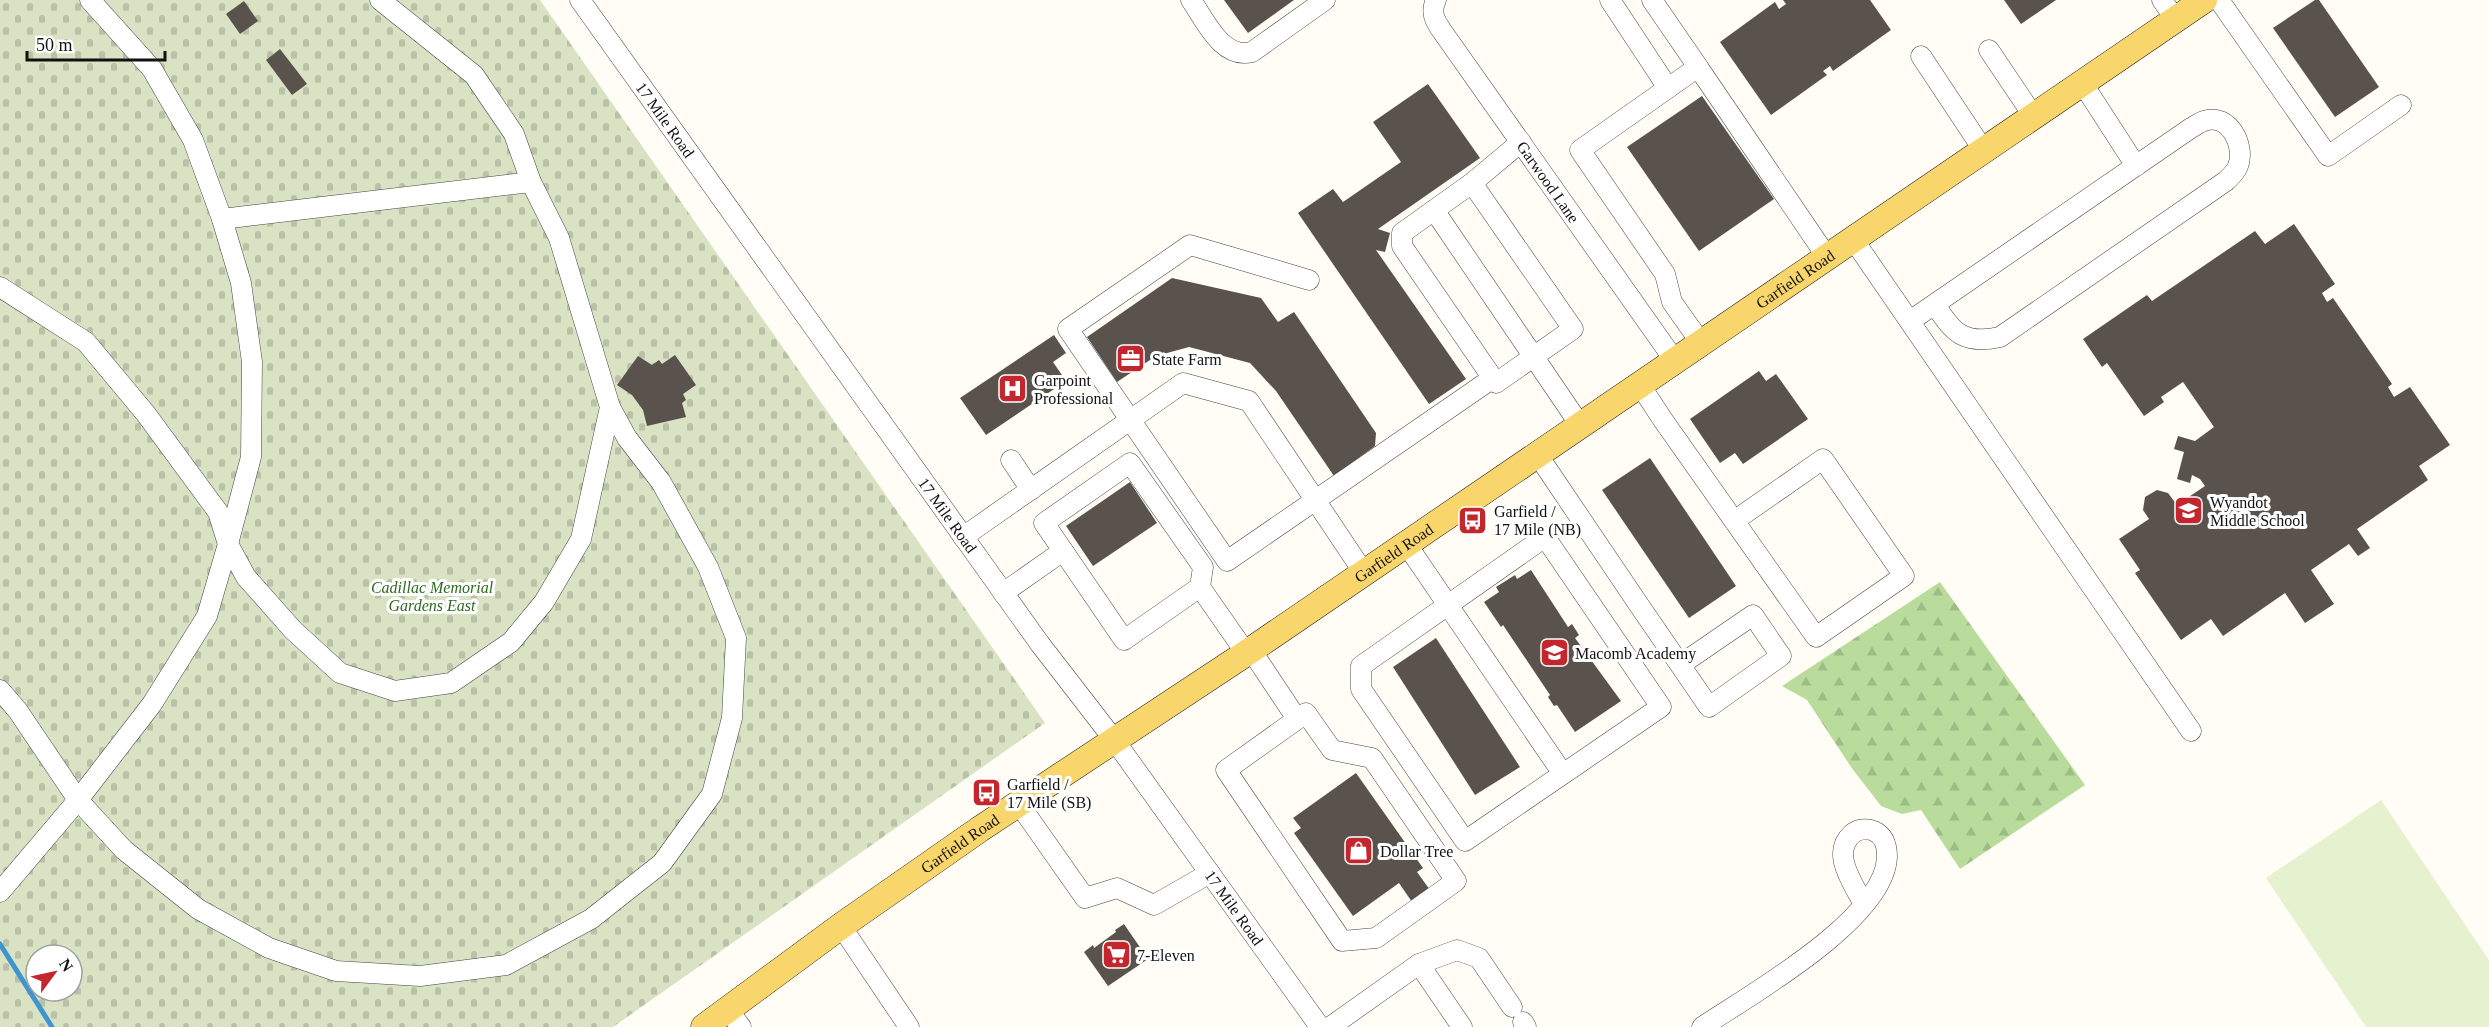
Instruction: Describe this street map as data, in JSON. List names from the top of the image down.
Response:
{
  "streets": {
    "main road": ["Garfield Road"],
    "street": ["17 Mile Road", "Garwood Lane"]
  },
  "crossings": [
    ["17 Mile Road", "Garfield Road"],
    ["Garwood Lane", "Garfield Road"]
  ],
  "parks": ["Cadillac Memorial Gardens East"],
  "places": {
    "office": ["State Farm"],
    "hospital": ["Garpoint Professional"],
    "school or university": ["Wyandot Middle School", "Macomb Academy"],
    "bus stop": ["Garfield / 17 Mile (NB)", "Garfield / 17 Mile (SB)"],
    "shop": ["Dollar Tree"],
    "supermarket": ["7-Eleven"]
  },
  "scale_bar": "50 m",
  "north": "top right"
}
